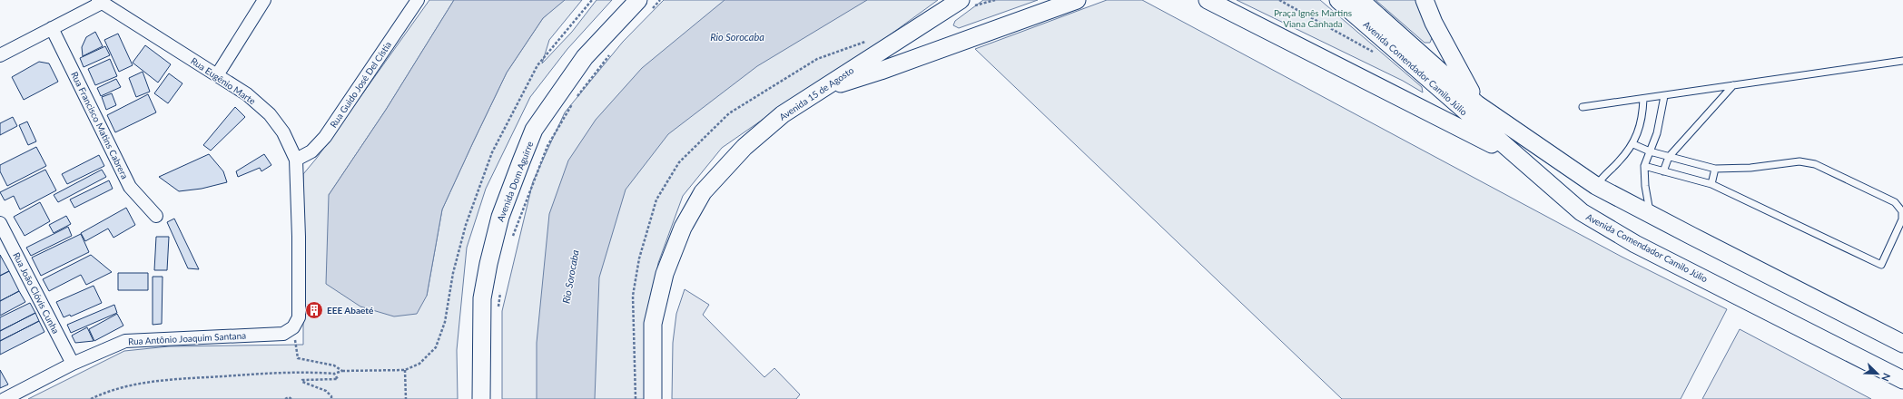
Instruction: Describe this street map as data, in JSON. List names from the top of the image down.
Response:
{
  "streets": {
    "main road": ["Avenida Comendador Camilo Júlio", "Avenida 15 de Agosto", "Avenida Dom Aguirre"],
    "street": [
      "Rua Eugênio Marte",
      "Rua Guido José Del Cístia",
      "Rua Francisco Matins Cabrera",
      "Rua João Clóvis Cunha",
      "Rua Antônio Joaquim Santana"
    ]
  },
  "crossings": [
    ["Rua Eugênio Marte", "Rua Guido José Del Cístia"],
    ["Rua Eugênio Marte", "Rua Antônio Joaquim Santana"],
    ["Rua João Clóvis Cunha", "Rua Antônio Joaquim Santana"]
  ],
  "water": ["Rio Sorocaba"],
  "parks": ["Praça Ignês Martins Viana Canhada"],
  "places": {
    "building": ["EEE Abaeté"]
  },
  "north": "bottom right"
}
